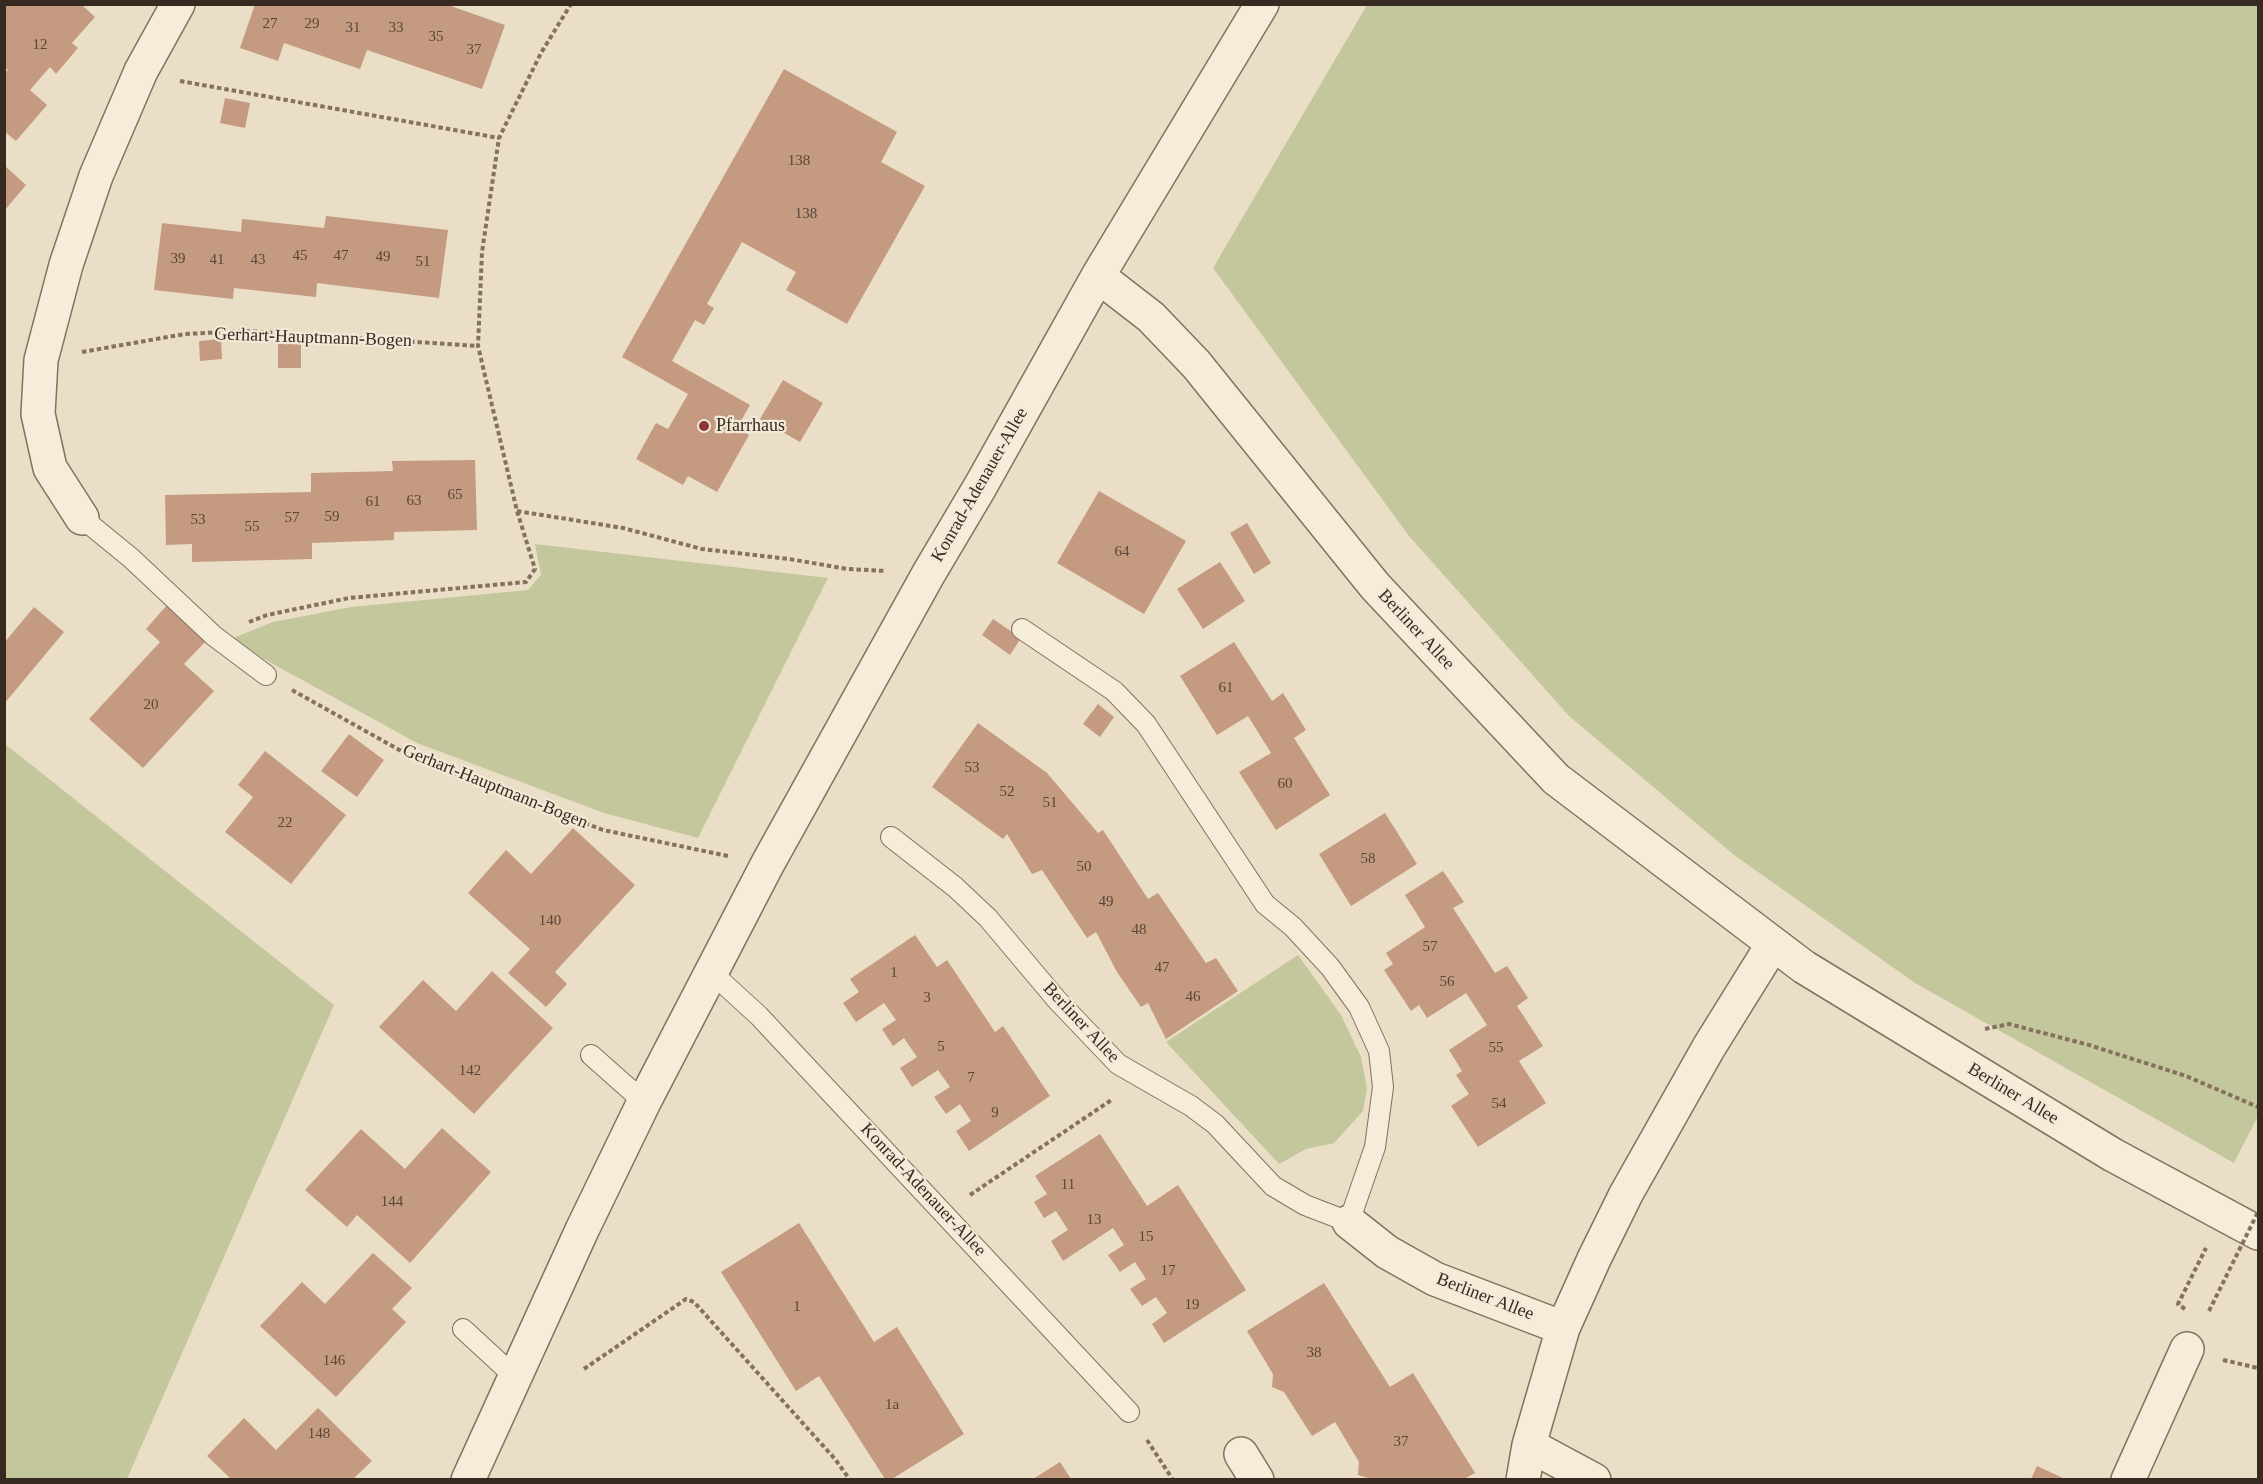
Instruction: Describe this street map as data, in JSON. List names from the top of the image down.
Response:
{
  "streets": {
    "street": ["Konrad-Adenauer-Allee", "Berliner Allee"],
    "path": ["Gerhart-Hauptmann-Bogen"]
  },
  "crossings": [
    ["Gerhart-Hauptmann-Bogen", "Konrad-Adenauer-Allee"],
    ["Konrad-Adenauer-Allee", "Berliner Allee"]
  ],
  "places": ["Pfarrhaus"],
  "house_numbers": [
    "27",
    "29",
    "31",
    "33",
    "35",
    "12",
    "37",
    "138",
    "138",
    "45",
    "47",
    "49",
    "39",
    "41",
    "43",
    "51",
    "65",
    "63",
    "61",
    "59",
    "57",
    "53",
    "55",
    "64",
    "61",
    "20",
    "53",
    "60",
    "52",
    "51",
    "22",
    "58",
    "50",
    "49",
    "140",
    "48",
    "57",
    "47",
    "1",
    "56",
    "46",
    "3",
    "5",
    "55",
    "142",
    "7",
    "54",
    "9",
    "11",
    "144",
    "13",
    "15",
    "17",
    "19",
    "1",
    "38",
    "146",
    "1a",
    "148",
    "37"
  ]
}
